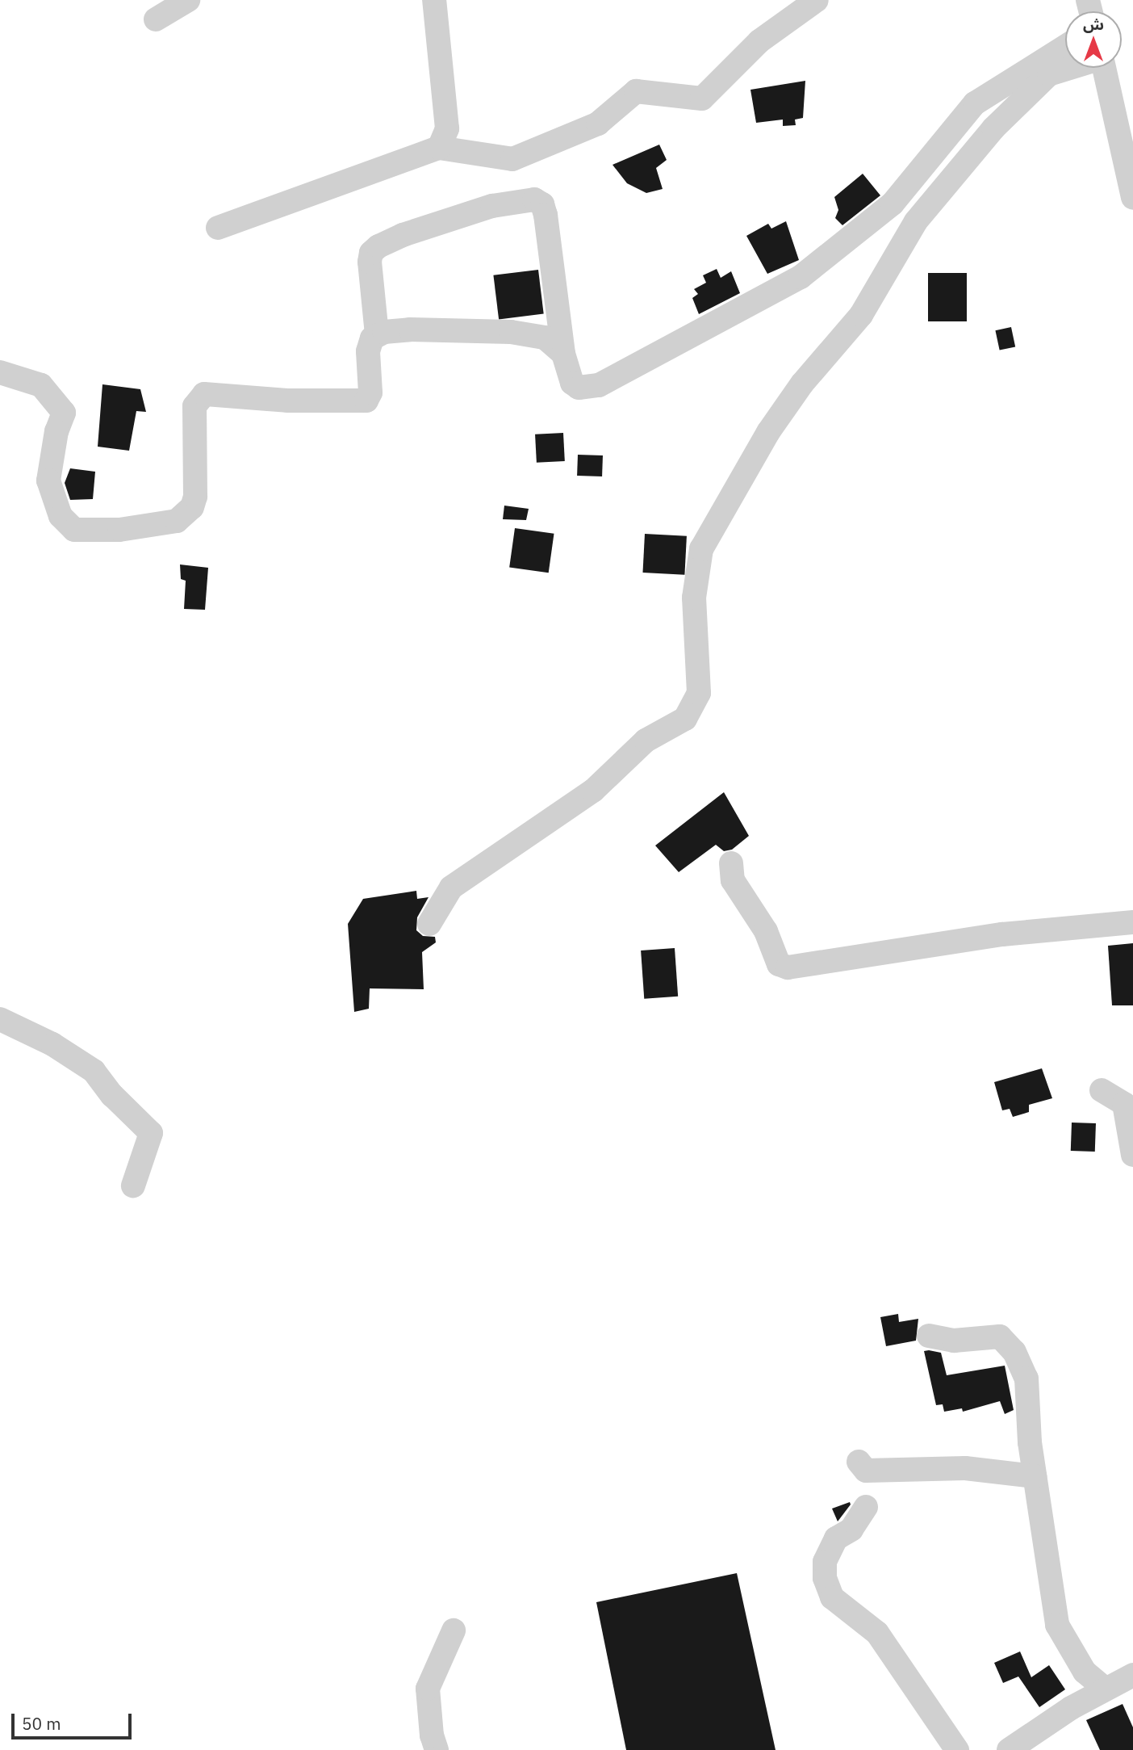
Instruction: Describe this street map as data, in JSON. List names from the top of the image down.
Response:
{
  "scale_bar": "50 m",
  "north": "top"
}
